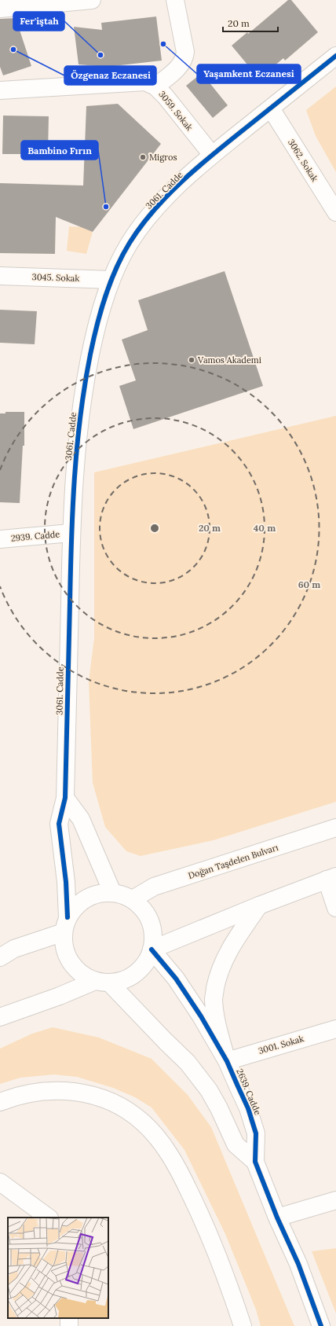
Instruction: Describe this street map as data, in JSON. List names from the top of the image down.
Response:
{
  "streets": {
    "street": [
      "3059. Sokak",
      "3062. Sokak",
      "3061. Cadde",
      "3045. Sokak",
      "2939. Cadde",
      "Doğan Taşdelen Bulvarı",
      "3001. Sokak",
      "2639. Cadde"
    ]
  },
  "crossings": [
    ["3059. Sokak", "3061. Cadde"],
    ["3062. Sokak", "3061. Cadde"],
    ["3061. Cadde", "3045. Sokak"],
    ["3061. Cadde", "2939. Cadde"],
    ["3061. Cadde", "Doğan Taşdelen Bulvarı"],
    ["3061. Cadde", "2639. Cadde"],
    ["Doğan Taşdelen Bulvarı", "2639. Cadde"],
    ["3001. Sokak", "2639. Cadde"]
  ],
  "places": [
    "Yaşamkent Eczanesi",
    "Özgenaz Eczanesi",
    "Fer'iştah",
    "Migros",
    "Bambino Fırın",
    "Vamos Akademi"
  ],
  "scale_bar": "20 m",
  "rings": ["20 m", "40 m", "60 m"]
}
